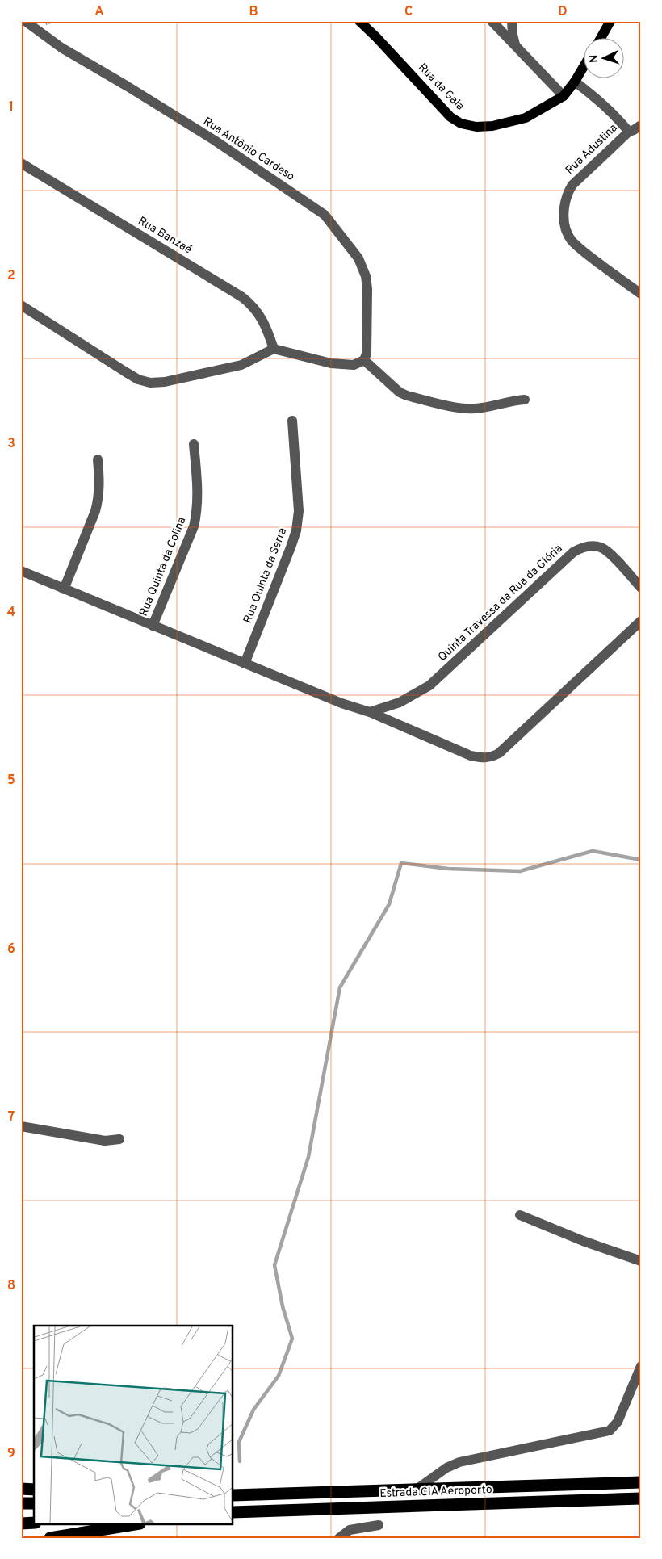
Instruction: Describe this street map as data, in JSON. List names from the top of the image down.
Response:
{
  "streets": {
    "highway": ["Estrada CIA Aeroporto"],
    "main road": ["Rua da Gaia"],
    "street": [
      "Rua Antônio Cardeso",
      "Rua Adustina",
      "Rua Banzaé",
      "Rua Quinta da Colina",
      "Rua Quinta da Serra",
      "Quinta Travessa da Rua da Glória"
    ]
  },
  "crossings": [
    ["Rua da Gaia", "Rua Adustina"]
  ],
  "north": "left",
  "grid": {
    "columns": [
      "A",
      "B",
      "C",
      "D"
    ],
    "rows": [
      "1",
      "2",
      "3",
      "4",
      "5",
      "6",
      "7",
      "8",
      "9"
    ]
  }
}
